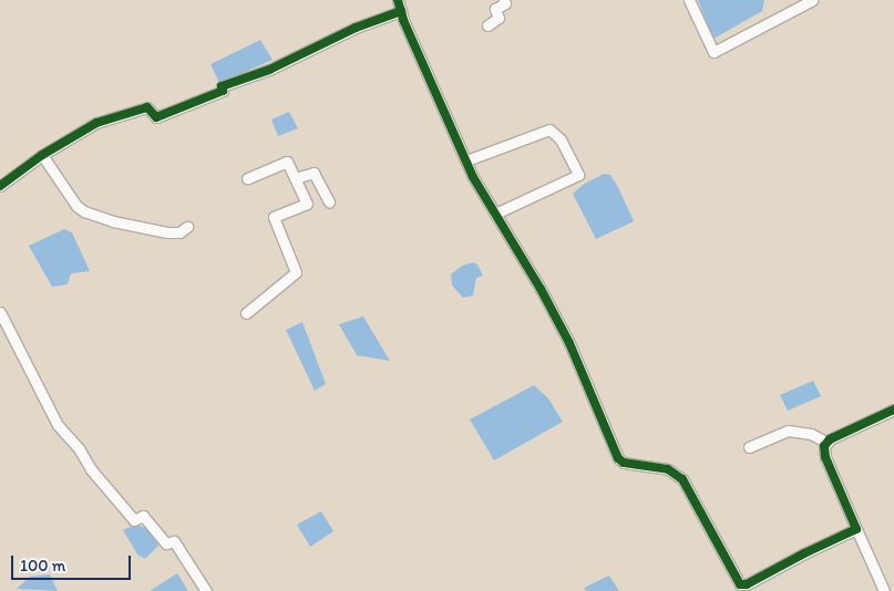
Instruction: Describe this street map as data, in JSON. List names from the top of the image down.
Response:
{
  "scale_bar": "100 m"
}
